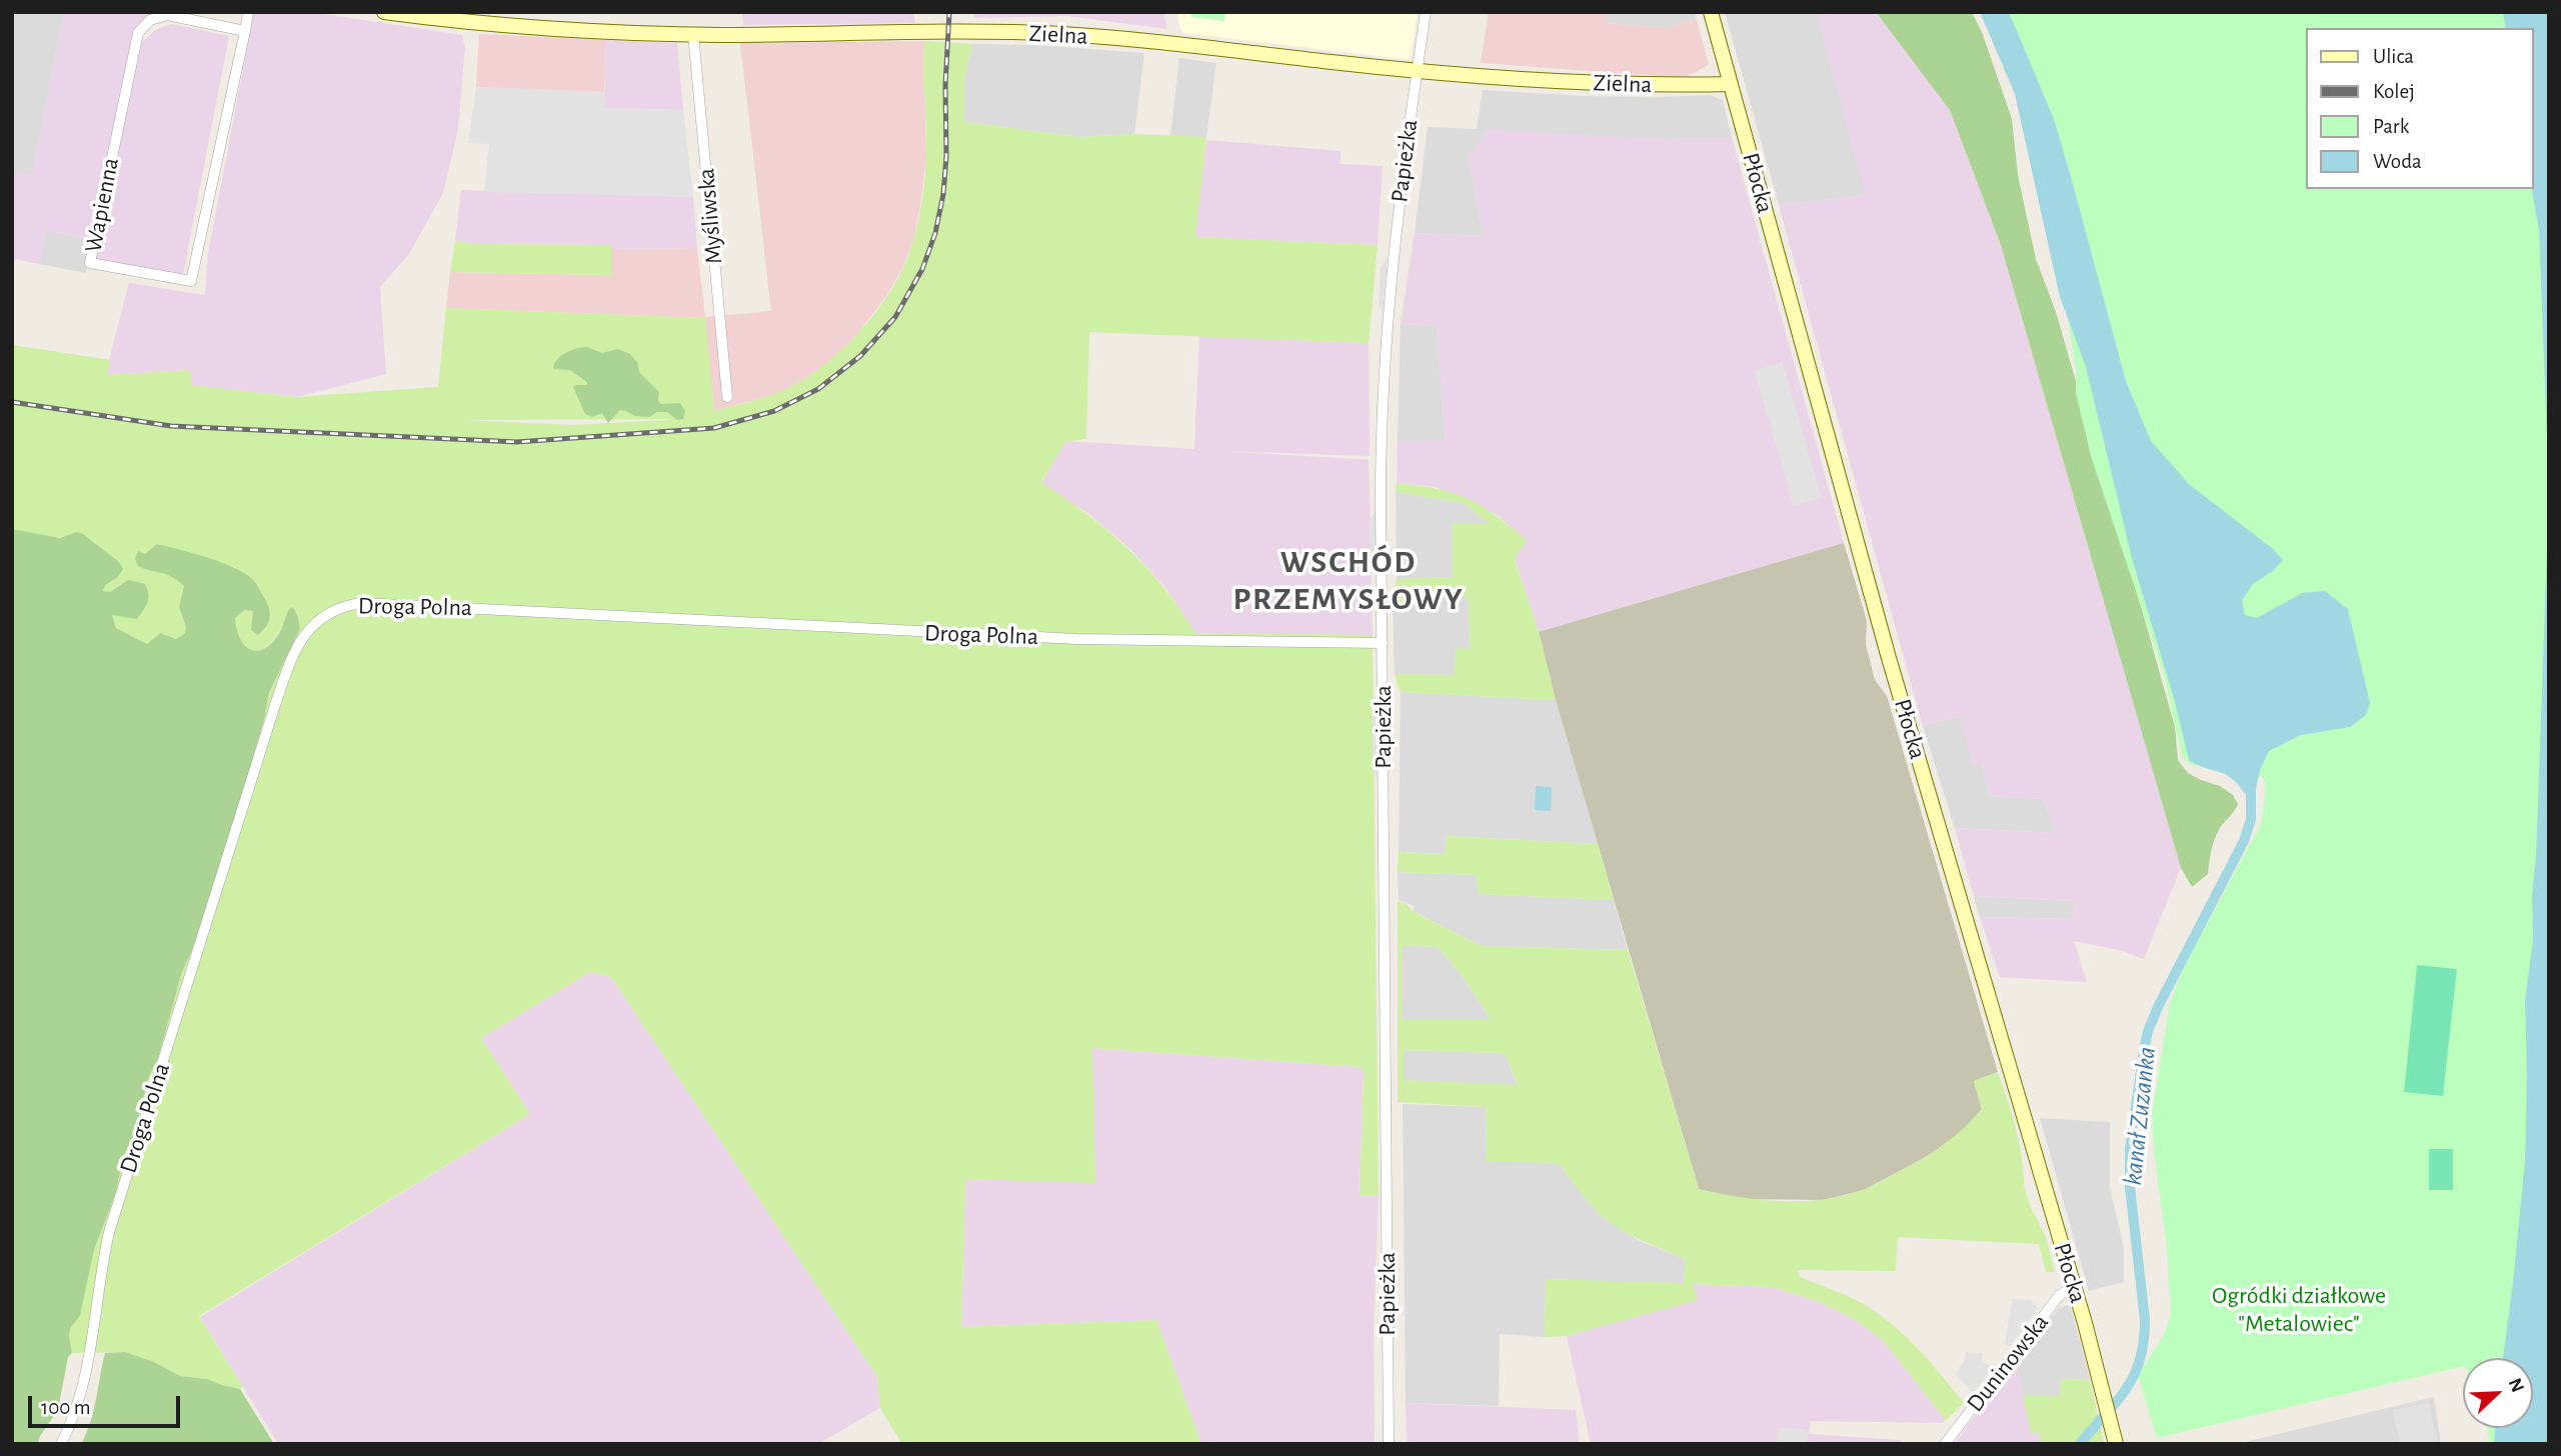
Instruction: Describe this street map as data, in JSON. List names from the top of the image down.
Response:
{
  "streets": {
    "street": [
      "Zielna",
      "Papieżka",
      "Płocka",
      "Wapienna",
      "Myśliwska",
      "Droga Polna",
      "Duninowska"
    ]
  },
  "crossings": [
    ["Zielna", "Papieżka"],
    ["Zielna", "Płocka"],
    ["Zielna", "Myśliwska"],
    ["Papieżka", "Droga Polna"],
    ["Płocka", "Duninowska"]
  ],
  "districts": ["WSCHÓD PRZEMYSŁOWY"],
  "water": ["kanał Zuzanka"],
  "parks": ["Ogródki działkowe \"Metalowiec\""],
  "legend": [
    "Ulica",
    "Kolej",
    "Park",
    "Woda"
  ],
  "scale_bar": "100 m",
  "north": "top right"
}
